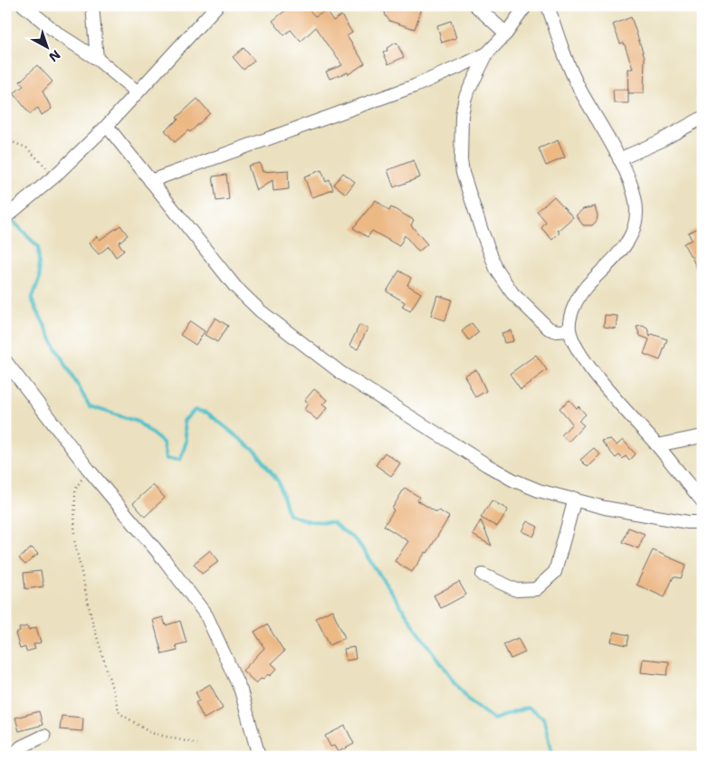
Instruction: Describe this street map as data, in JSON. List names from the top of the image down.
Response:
{
  "north": "bottom right"
}
